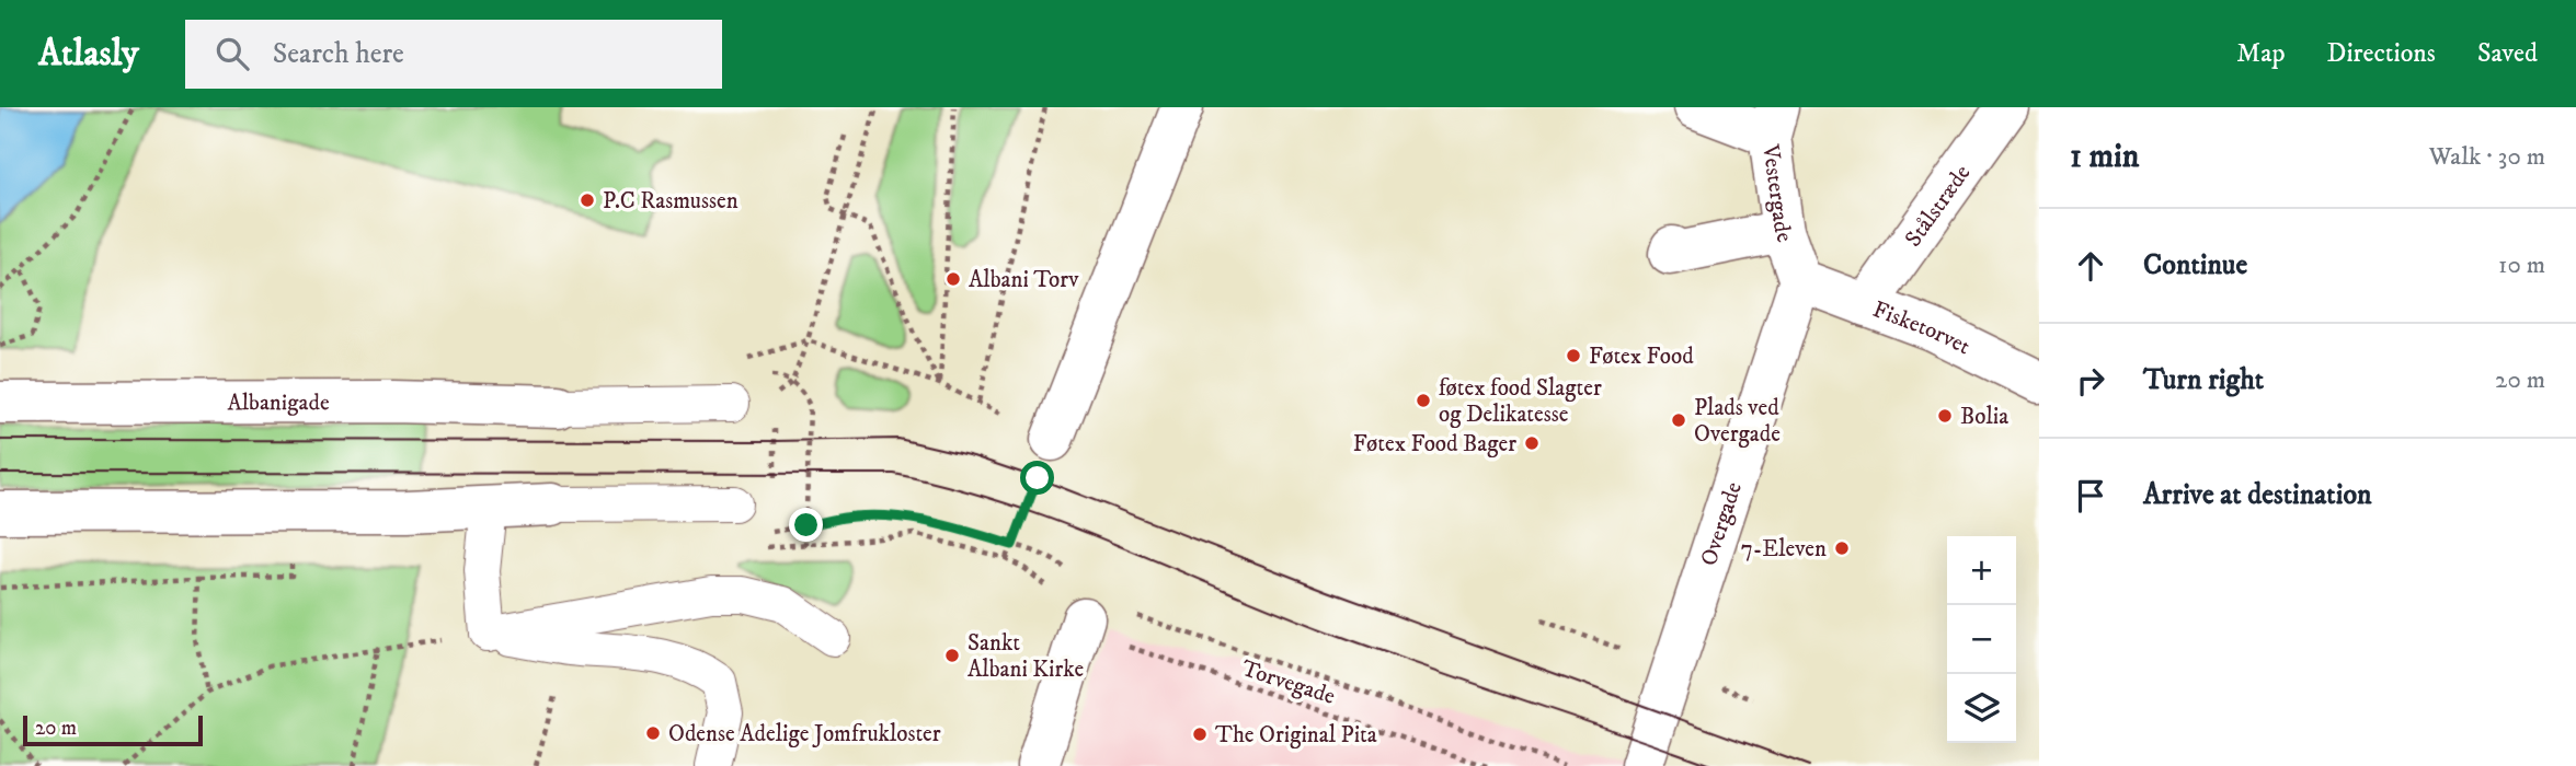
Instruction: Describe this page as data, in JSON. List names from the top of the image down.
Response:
{
  "streets": {
    "street": [
      "Vestergade",
      "Stålstræde",
      "Fisketorvet",
      "Albanigade",
      "Overgade"
    ],
    "path": ["Torvegade"]
  },
  "crossings": [
    ["Vestergade", "Fisketorvet"],
    ["Vestergade", "Overgade"],
    ["Stålstræde", "Fisketorvet"],
    ["Fisketorvet", "Overgade"]
  ],
  "places": [
    "P.C Rasmussen",
    "Albani Torv",
    "Føtex Food",
    "føtex food Slagter og Delikatesse",
    "Bolia",
    "Plads ved Overgade",
    "Føtex Food Bager",
    "7-Eleven",
    "Sankt Albani Kirke",
    "Odense Adelige Jomfrukloster",
    "The Original Pita"
  ],
  "scale_bar": "20 m",
  "page": {
    "header": "Atlasly",
    "search": "Search here",
    "nav": ["Map", "Directions", "Saved"],
    "heading": ["1 min", "Walk · 30 m"],
    "list": [
      ["Continue", "10 m"],
      ["Turn right", "20 m"],
      "Arrive at destination"
    ],
    "map_buttons": ["+", "−"],
    "scale": "20 m"
  }
}
